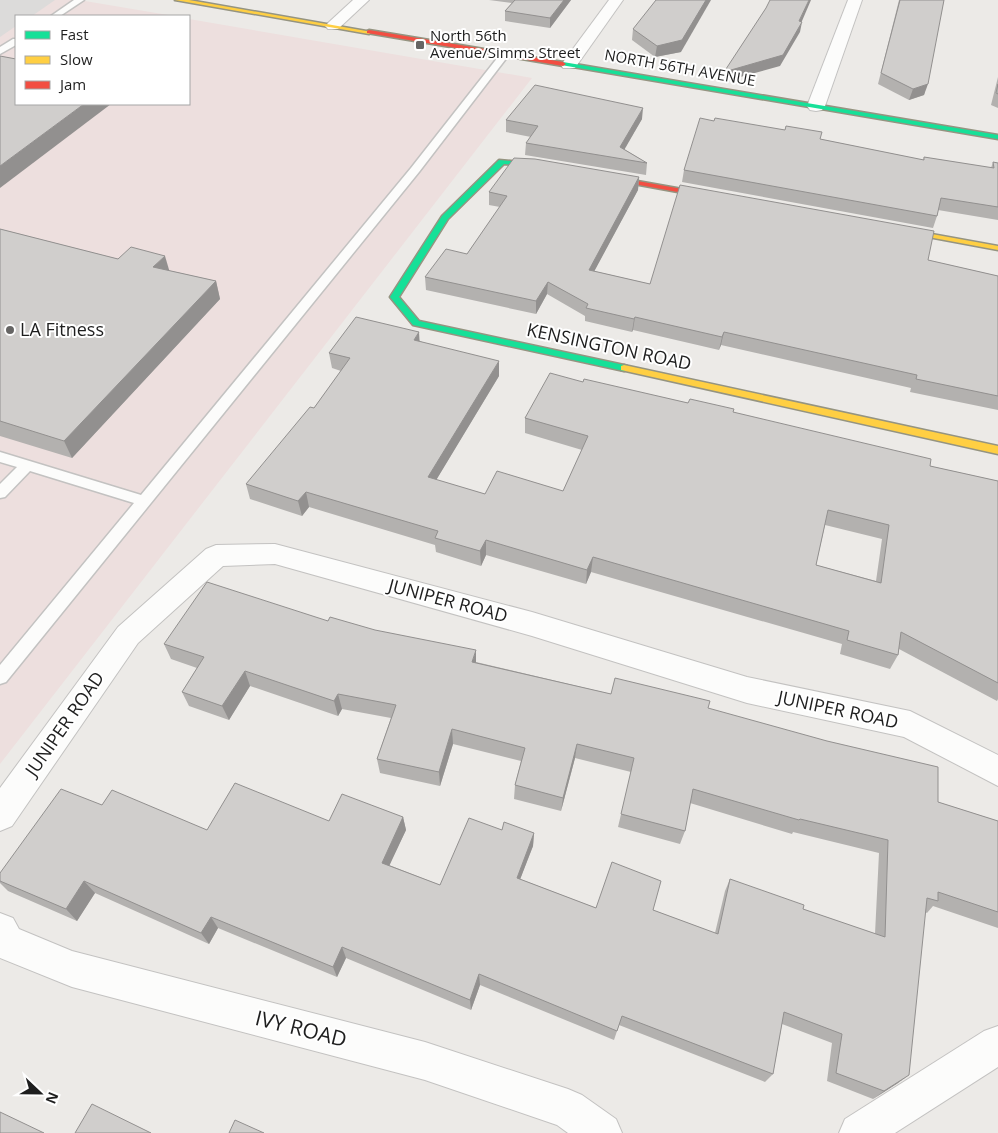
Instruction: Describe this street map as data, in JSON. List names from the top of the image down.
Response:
{
  "streets": {
    "street": [
      "NORTH 56TH AVENUE",
      "KENSINGTON ROAD",
      "JUNIPER ROAD",
      "IVY ROAD"
    ]
  },
  "places": {
    "transit": ["North 56th Avenue/Simms Street"],
    "other": ["LA Fitness"]
  },
  "legend": ["Fast", "Slow", "Jam"],
  "north": "right"
}
